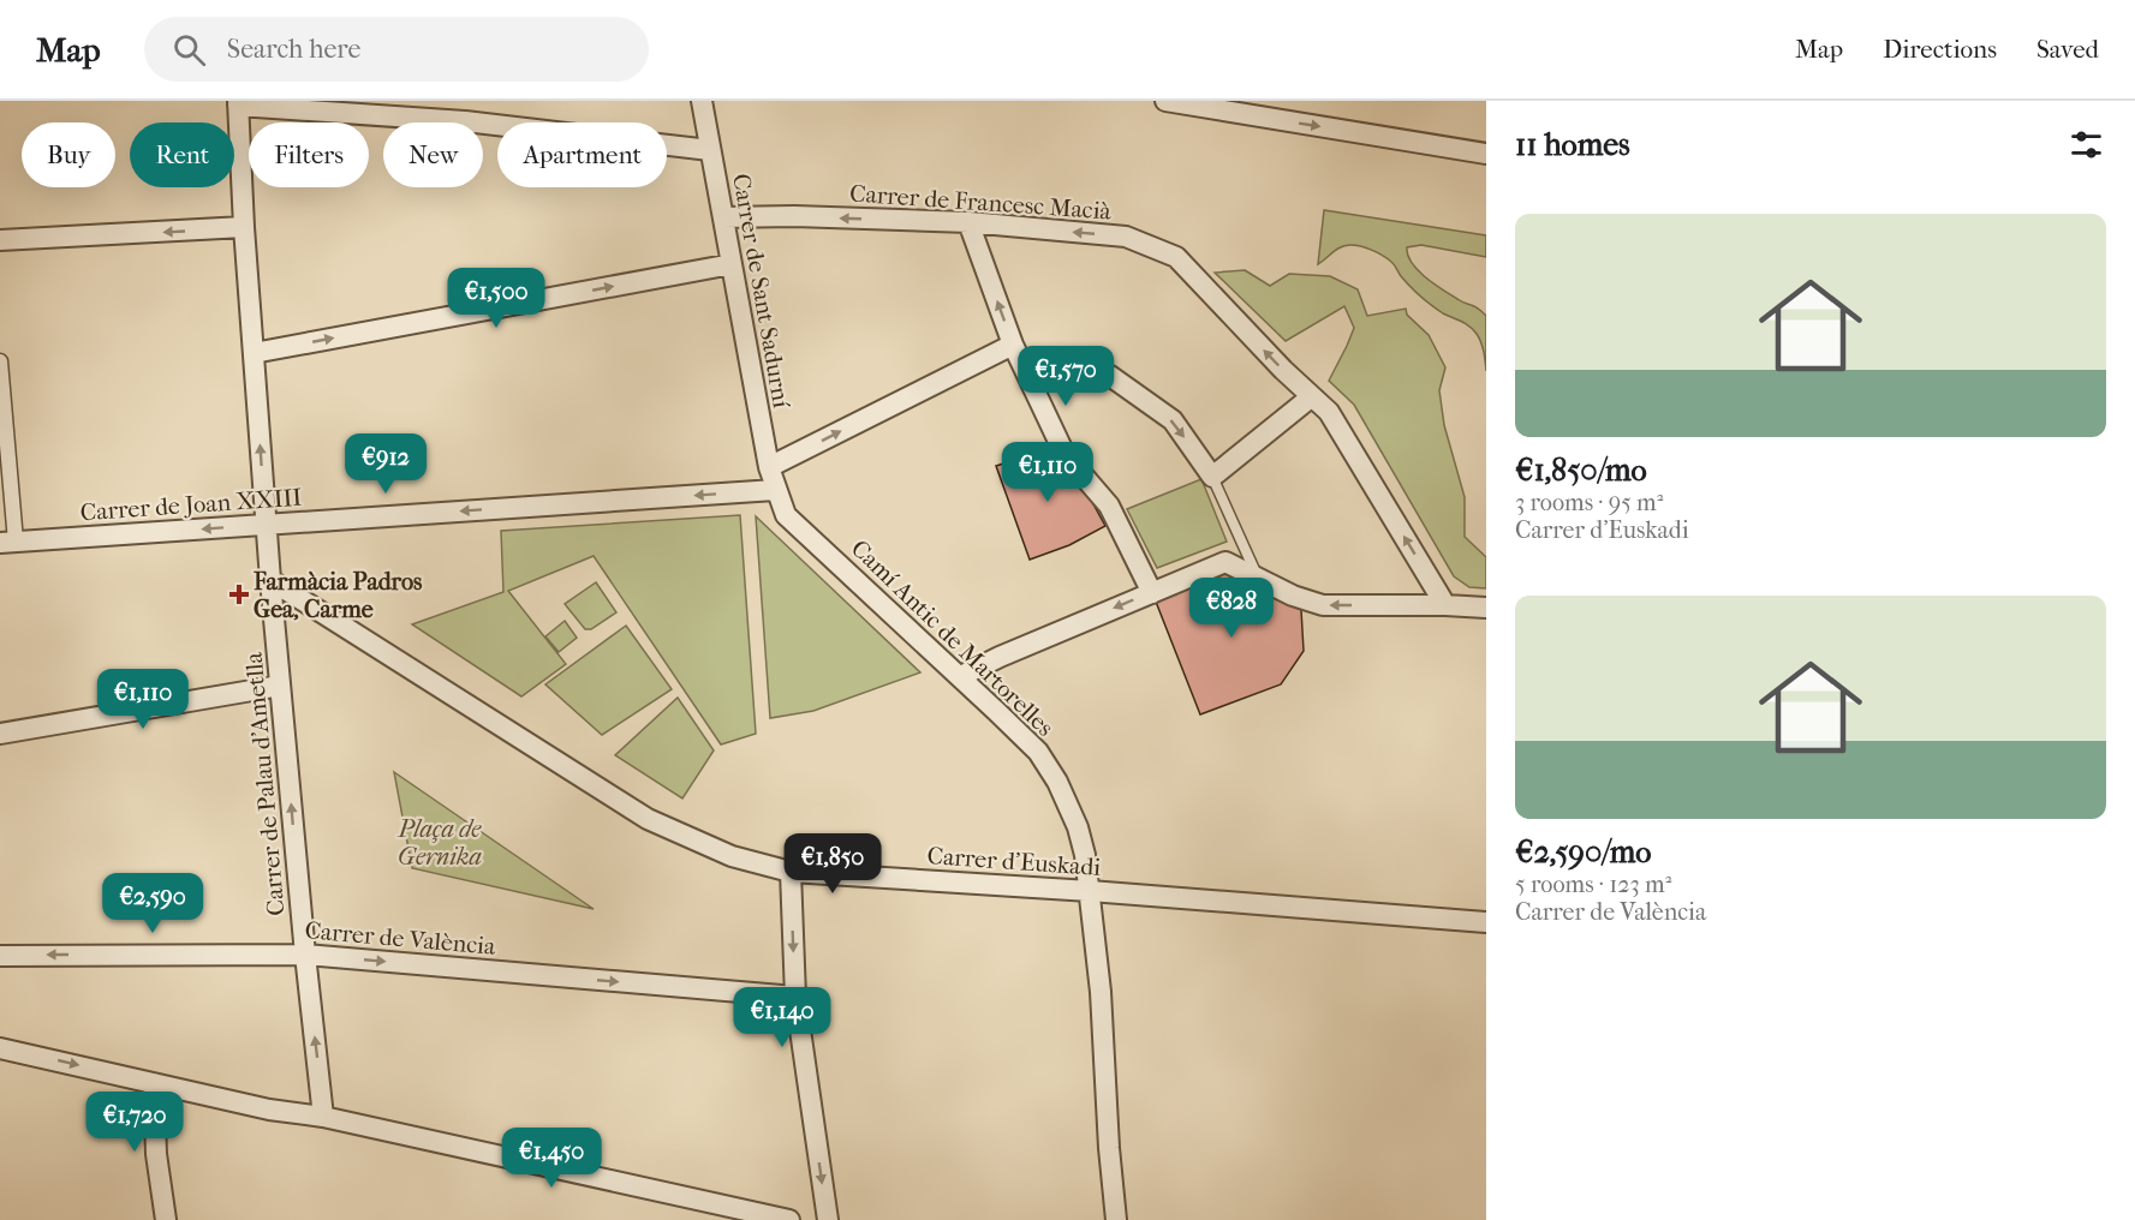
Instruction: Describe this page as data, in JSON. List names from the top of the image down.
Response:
{
  "streets": {
    "street": [
      "Carrer de Francesc Macià",
      "Carrer de Sant Sadurní",
      "Carrer de Joan XXIII",
      "Camí Antic de Martorelles",
      "Carrer de Palau d'Ametlla",
      "Carrer d'Euskadi",
      "Carrer de València"
    ]
  },
  "crossings": [
    ["Carrer de Francesc Macià", "Carrer de Sant Sadurní"],
    ["Carrer de Sant Sadurní", "Carrer de Joan XXIII"],
    ["Carrer de Sant Sadurní", "Camí Antic de Martorelles"],
    ["Carrer de Joan XXIII", "Camí Antic de Martorelles"],
    ["Carrer de Joan XXIII", "Carrer de Palau d'Ametlla"],
    ["Camí Antic de Martorelles", "Carrer d'Euskadi"],
    ["Carrer de Palau d'Ametlla", "Carrer d'Euskadi"],
    ["Carrer de Palau d'Ametlla", "Carrer de València"]
  ],
  "one_way": ["Carrer de Joan XXIII", "Carrer de Palau d'Ametlla"],
  "parks": ["Plaça de Gernika"],
  "places": {
    "health": ["Farmàcia Padros Gea, Carme"]
  },
  "page": {
    "header": "Map",
    "search": "Search here",
    "nav": ["Map", "Directions", "Saved"],
    "heading": "11 homes",
    "chip": [
      "Buy",
      "Rent",
      "Filters",
      "New",
      "Apartment"
    ],
    "list": [
      {
        "name": "€1,850/mo",
        "note": "3 rooms · 95 m² · Carrer d'Euskadi"
      },
      {
        "name": "€2,590/mo",
        "note": "5 rooms · 123 m² · Carrer de València"
      }
    ],
    "price": [
      "€1,500",
      "€1,570",
      "€912",
      "€1,110",
      "€828",
      "€1,110",
      "€1,850",
      "€2,590",
      "€1,140",
      "€1,720",
      "€1,450"
    ]
  }
}
